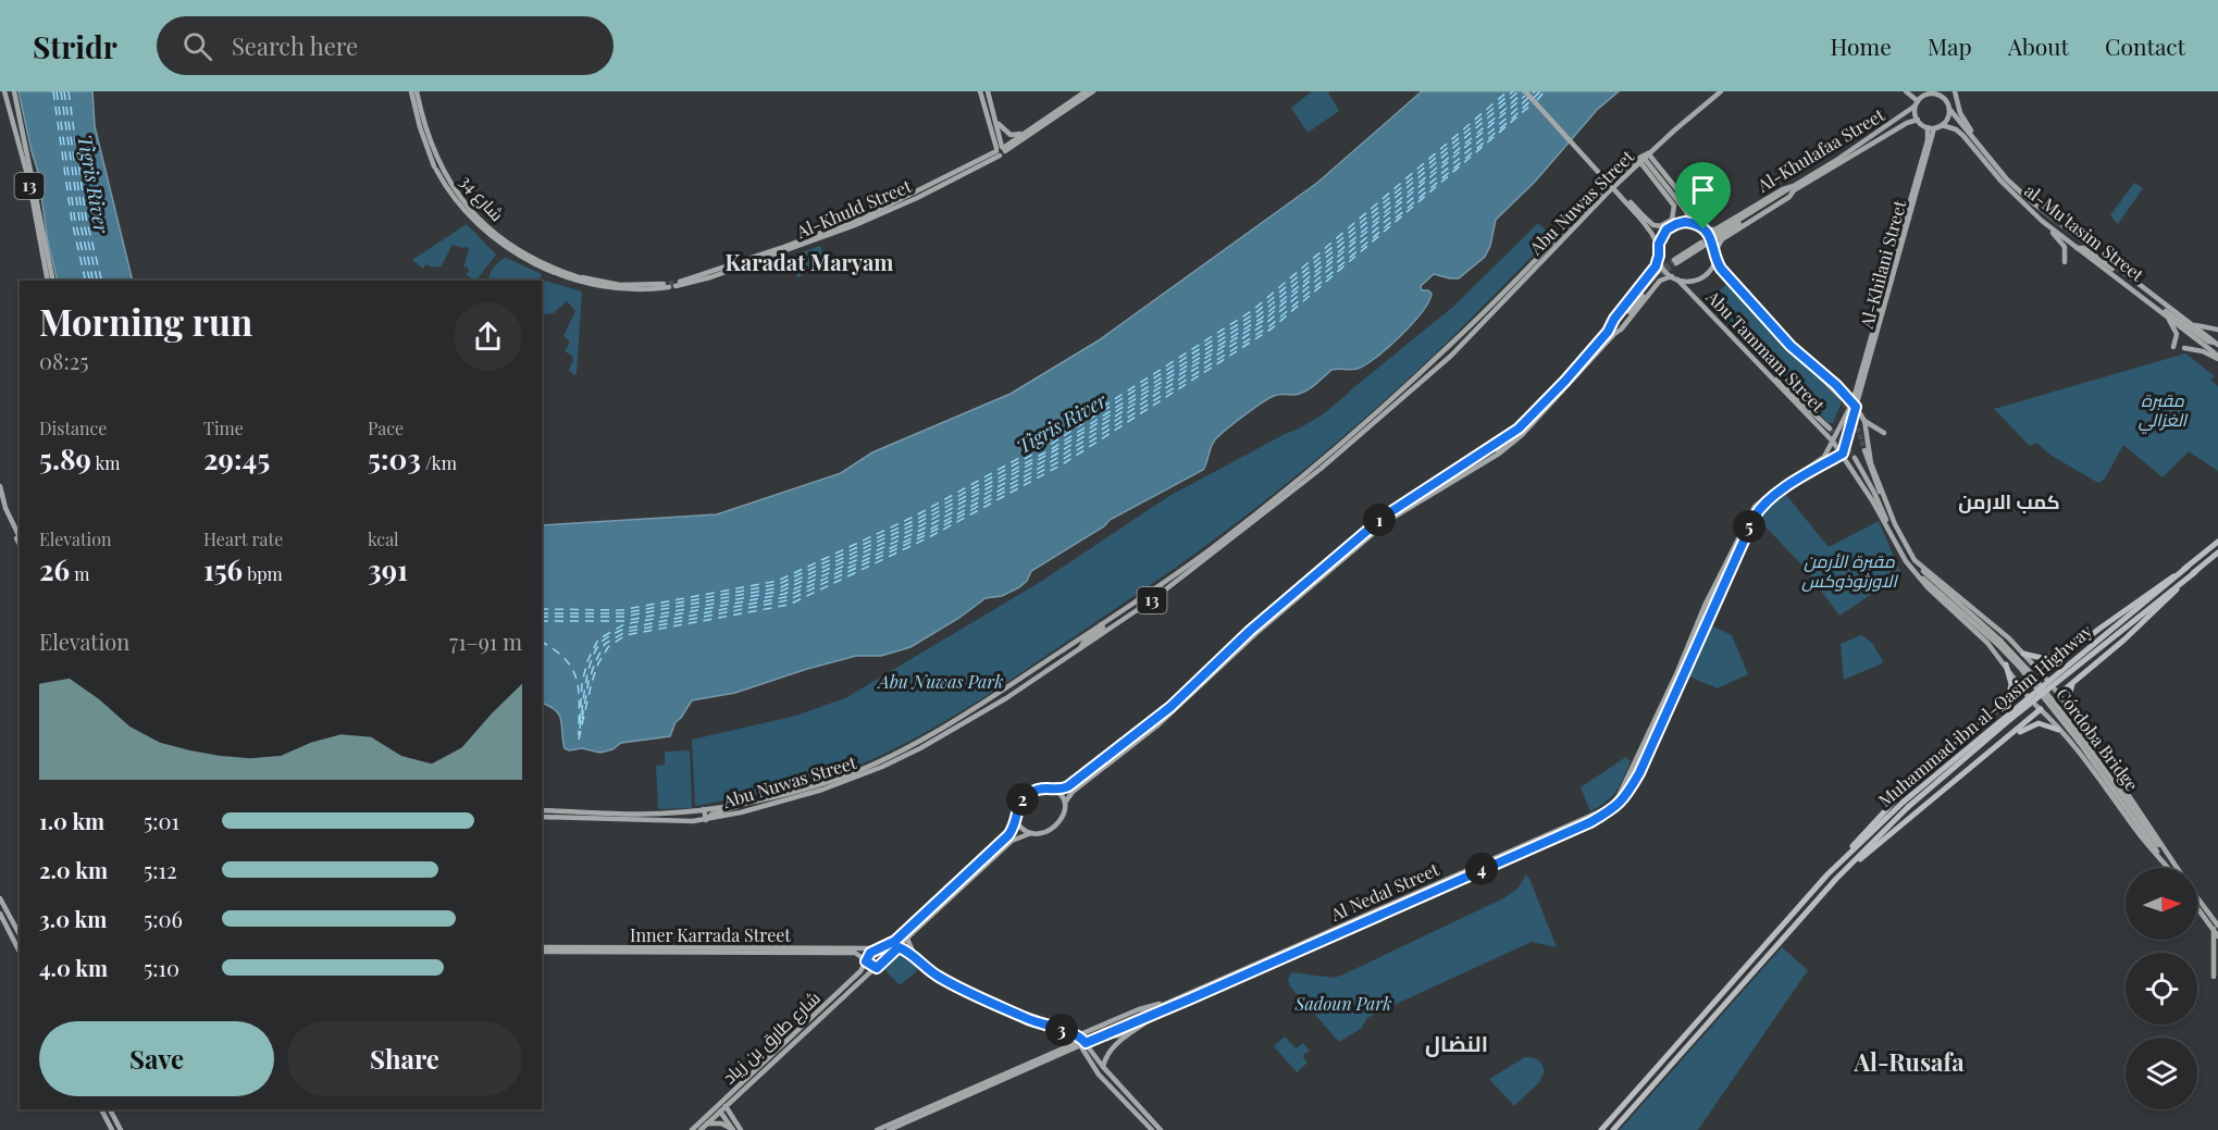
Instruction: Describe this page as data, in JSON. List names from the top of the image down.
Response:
{
  "streets": {
    "highway": ["Muhammad ibn al-Qasim Highway"],
    "main road": [
      "Al-Khulafaa Street",
      "13",
      "شارع 34",
      "Abu Nuwas Street",
      "Al-Khuld Street",
      "al-Mu'tasim Street",
      "Al-Khilani Street",
      "Abu Tammam Street",
      "Córdoba Bridge",
      "Al Nedal Street",
      "Inner Karrada Street",
      "شارع طارق بن زياد"
    ]
  },
  "crossings": [
    ["Al-Khulafaa Street", "al-Mu'tasim Street"],
    ["Al-Khulafaa Street", "Al-Khilani Street"],
    ["Al-Khulafaa Street", "Abu Tammam Street"],
    ["شارع 34", "Al-Khuld Street"],
    ["al-Mu'tasim Street", "Al-Khilani Street"],
    ["Al-Khilani Street", "Al Nedal Street"],
    ["Abu Tammam Street", "Córdoba Bridge"],
    ["Abu Tammam Street", "Al Nedal Street"],
    ["Inner Karrada Street", "شارع طارق بن زياد"]
  ],
  "districts": [
    "Karadat Maryam",
    "كمب الارمن",
    "النضال",
    "Al-Rusafa"
  ],
  "water": ["Tigris River"],
  "parks": [
    "مقبرة الغزالي",
    "مقبرة الأرمن الاورثوذوكس",
    "Abu Nuwas Park",
    "Sadoun Park"
  ],
  "north": "right",
  "page": {
    "header": "Stridr",
    "search": "Search here",
    "nav": [
      "Home",
      "Map",
      "About",
      "Contact"
    ],
    "heading": ["Morning run", "08:25"],
    "stats": [
      ["Distance", "5.89 km"],
      ["Time", "29:45"],
      ["Pace", "5:03 /km"],
      ["Elevation", "26 m"],
      ["Heart rate", "156 bpm"],
      ["kcal", "391"]
    ],
    "pins": [
      "1",
      "5",
      "2",
      "4",
      "3"
    ],
    "chart": ["Elevation", "71–91 m"],
    "list": [
      {
        "name": "1.0 km",
        "note": "5:01"
      },
      {
        "name": "2.0 km",
        "note": "5:12"
      },
      {
        "name": "3.0 km",
        "note": "5:06"
      },
      {
        "name": "4.0 km",
        "note": "5:10"
      }
    ],
    "buttons": ["Save", "Share"]
  }
}
